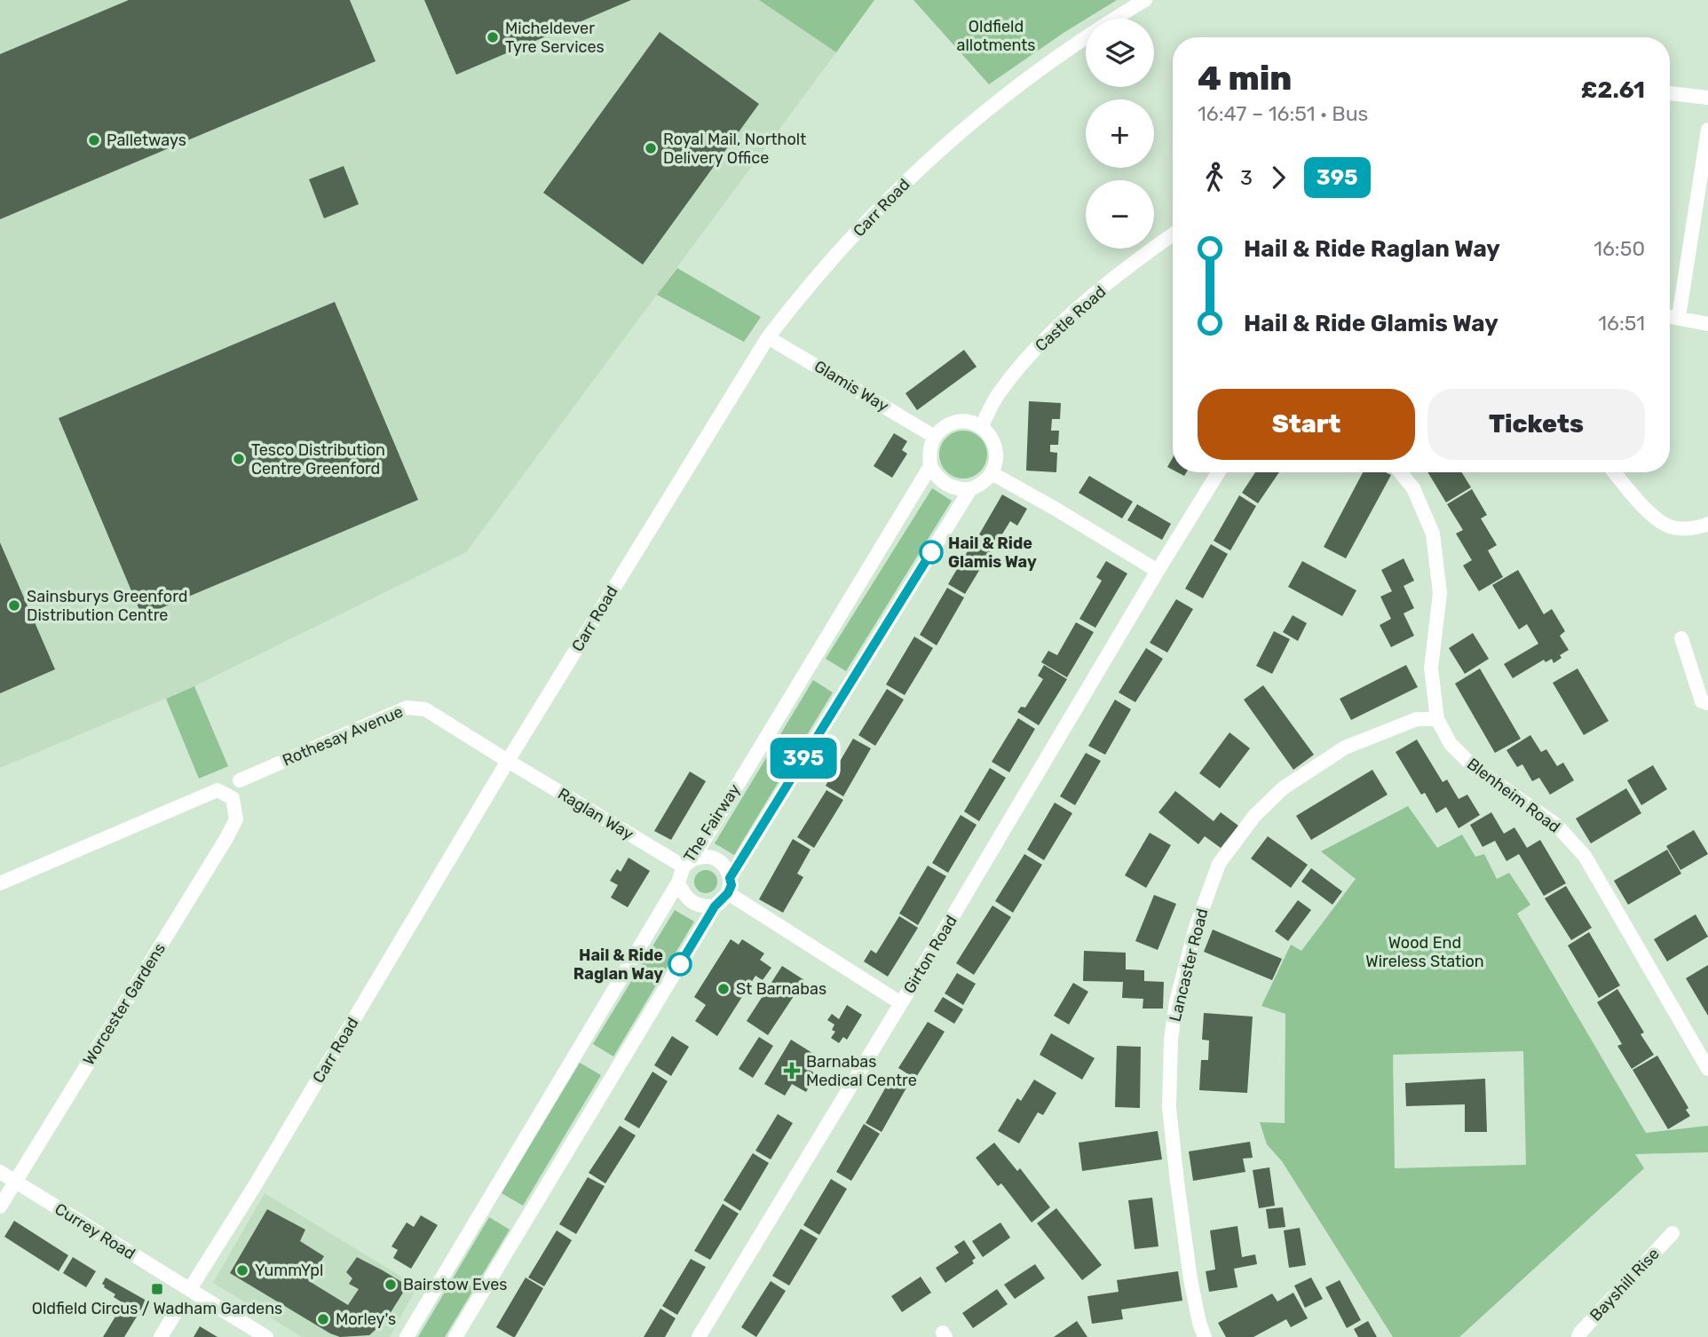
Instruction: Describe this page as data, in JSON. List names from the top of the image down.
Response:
{
  "streets": {
    "street": [
      "Carr Road",
      "Castle Road",
      "Glamis Way",
      "Rothesay Avenue",
      "Blenheim Road",
      "Raglan Way",
      "The Fairway",
      "Girton Road",
      "Lancaster Road",
      "Worcester Gardens",
      "Currey Road",
      "Bayshill Rise"
    ]
  },
  "crossings": [
    ["Carr Road", "Glamis Way"],
    ["Carr Road", "Rothesay Avenue"],
    ["Carr Road", "Raglan Way"],
    ["Carr Road", "Currey Road"],
    ["Castle Road", "Glamis Way"],
    ["Castle Road", "The Fairway"],
    ["Glamis Way", "The Fairway"],
    ["Rothesay Avenue", "Raglan Way"],
    ["Blenheim Road", "Lancaster Road"],
    ["Raglan Way", "The Fairway"],
    ["Worcester Gardens", "Currey Road"]
  ],
  "parks": ["Oldfield allotments", "Wood End Wireless Station"],
  "places": {
    "other": [
      "Micheldever Tyre Services",
      "Palletways",
      "Royal Mail, Northolt Delivery Office",
      "Tesco Distribution Centre Greenford",
      "Hail & Ride Glamis Way",
      "Sainsburys Greenford Distribution Centre",
      "Hail & Ride Raglan Way",
      "St Barnabas",
      "YummYpl",
      "Bairstow Eves",
      "Morley's"
    ],
    "health": ["Barnabas Medical Centre"],
    "transit": ["Oldfield Circus / Wadham Gardens"]
  },
  "lines": ["bus line 395"],
  "page": {
    "on_map": "395",
    "map_buttons": ["+", "−"],
    "heading": ["4 min", "16:47 – 16:51 · Bus", "£2.61"],
    "legs": ["3", "395"],
    "list": [
      {
        "name": "Hail & Ride Raglan Way",
        "value": "16:50"
      },
      {
        "name": "Hail & Ride Glamis Way",
        "value": "16:51"
      }
    ],
    "buttons": ["Start", "Tickets"]
  }
}
